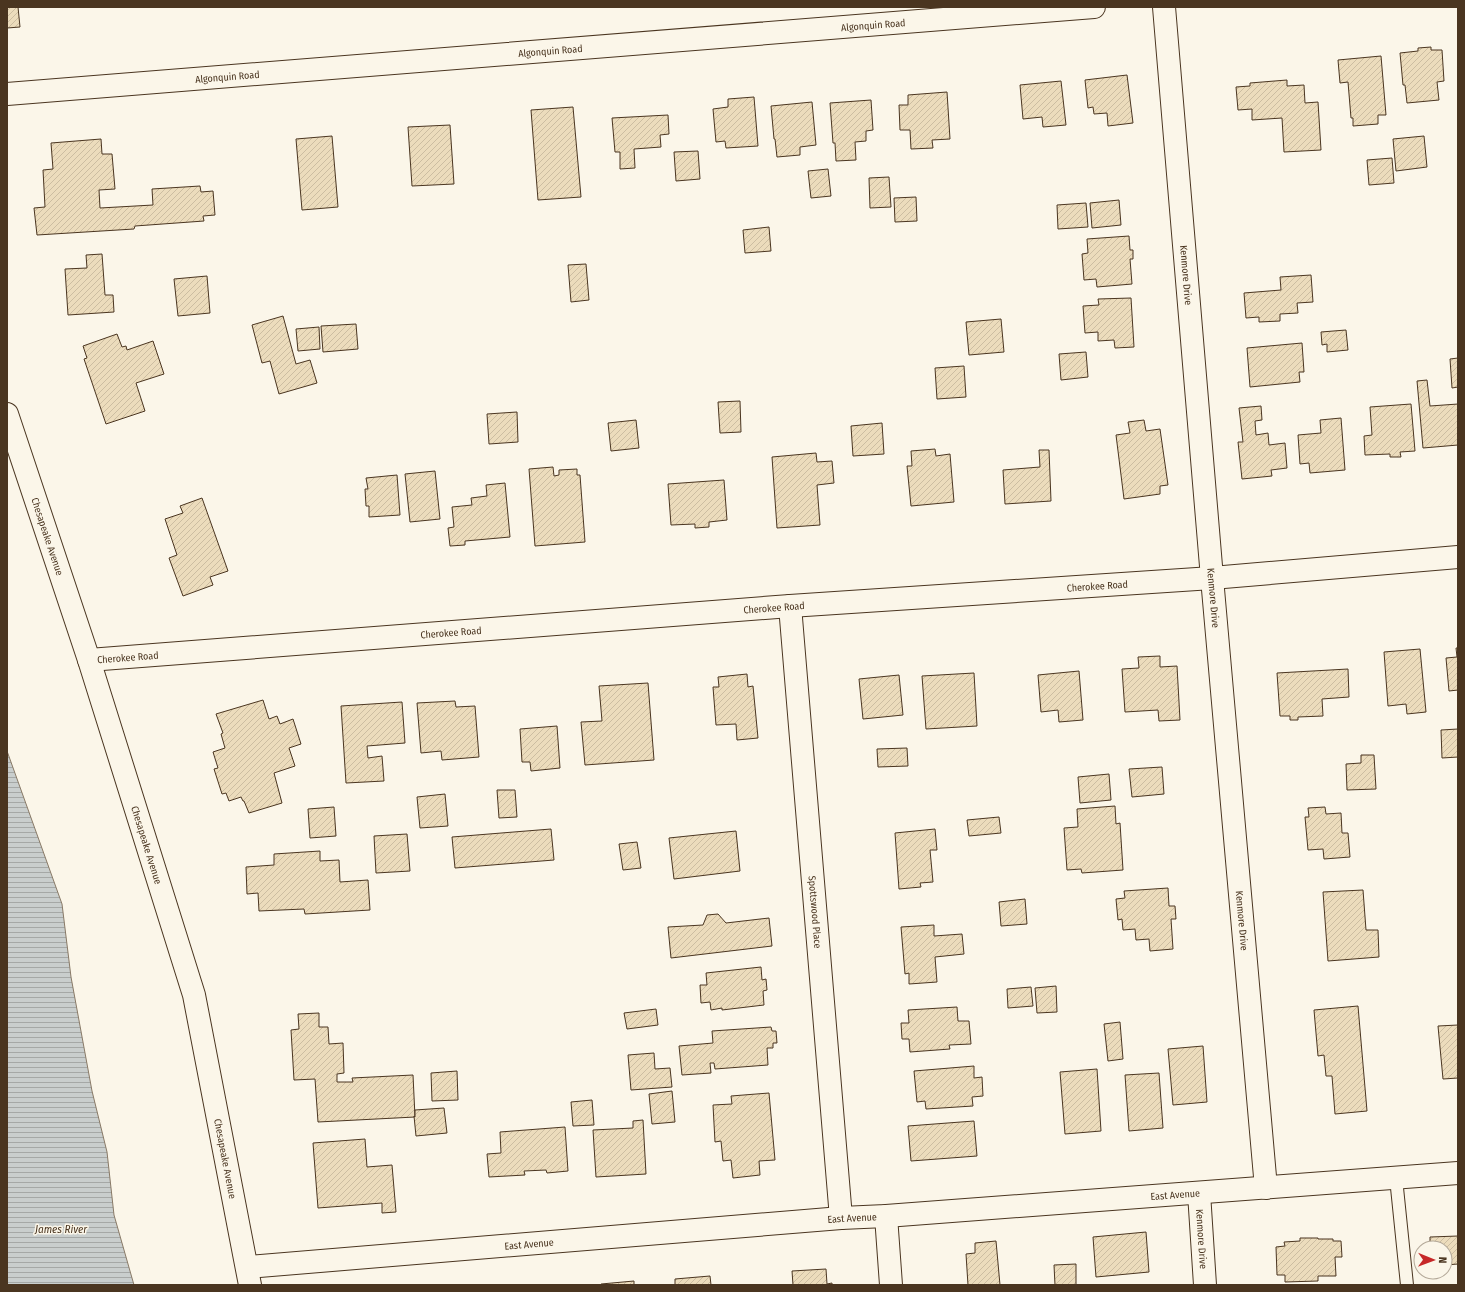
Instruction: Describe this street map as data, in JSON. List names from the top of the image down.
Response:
{
  "streets": {
    "street": [
      "Algonquin Road",
      "Kenmore Drive",
      "Chesapeake Avenue",
      "Cherokee Road",
      "Spottswood Place",
      "East Avenue"
    ]
  },
  "crossings": [
    ["Kenmore Drive", "Cherokee Road"],
    ["Kenmore Drive", "East Avenue"],
    ["Chesapeake Avenue", "Cherokee Road"],
    ["Chesapeake Avenue", "East Avenue"],
    ["Cherokee Road", "Spottswood Place"],
    ["Spottswood Place", "East Avenue"]
  ],
  "water": ["James River"],
  "north": "right"
}
